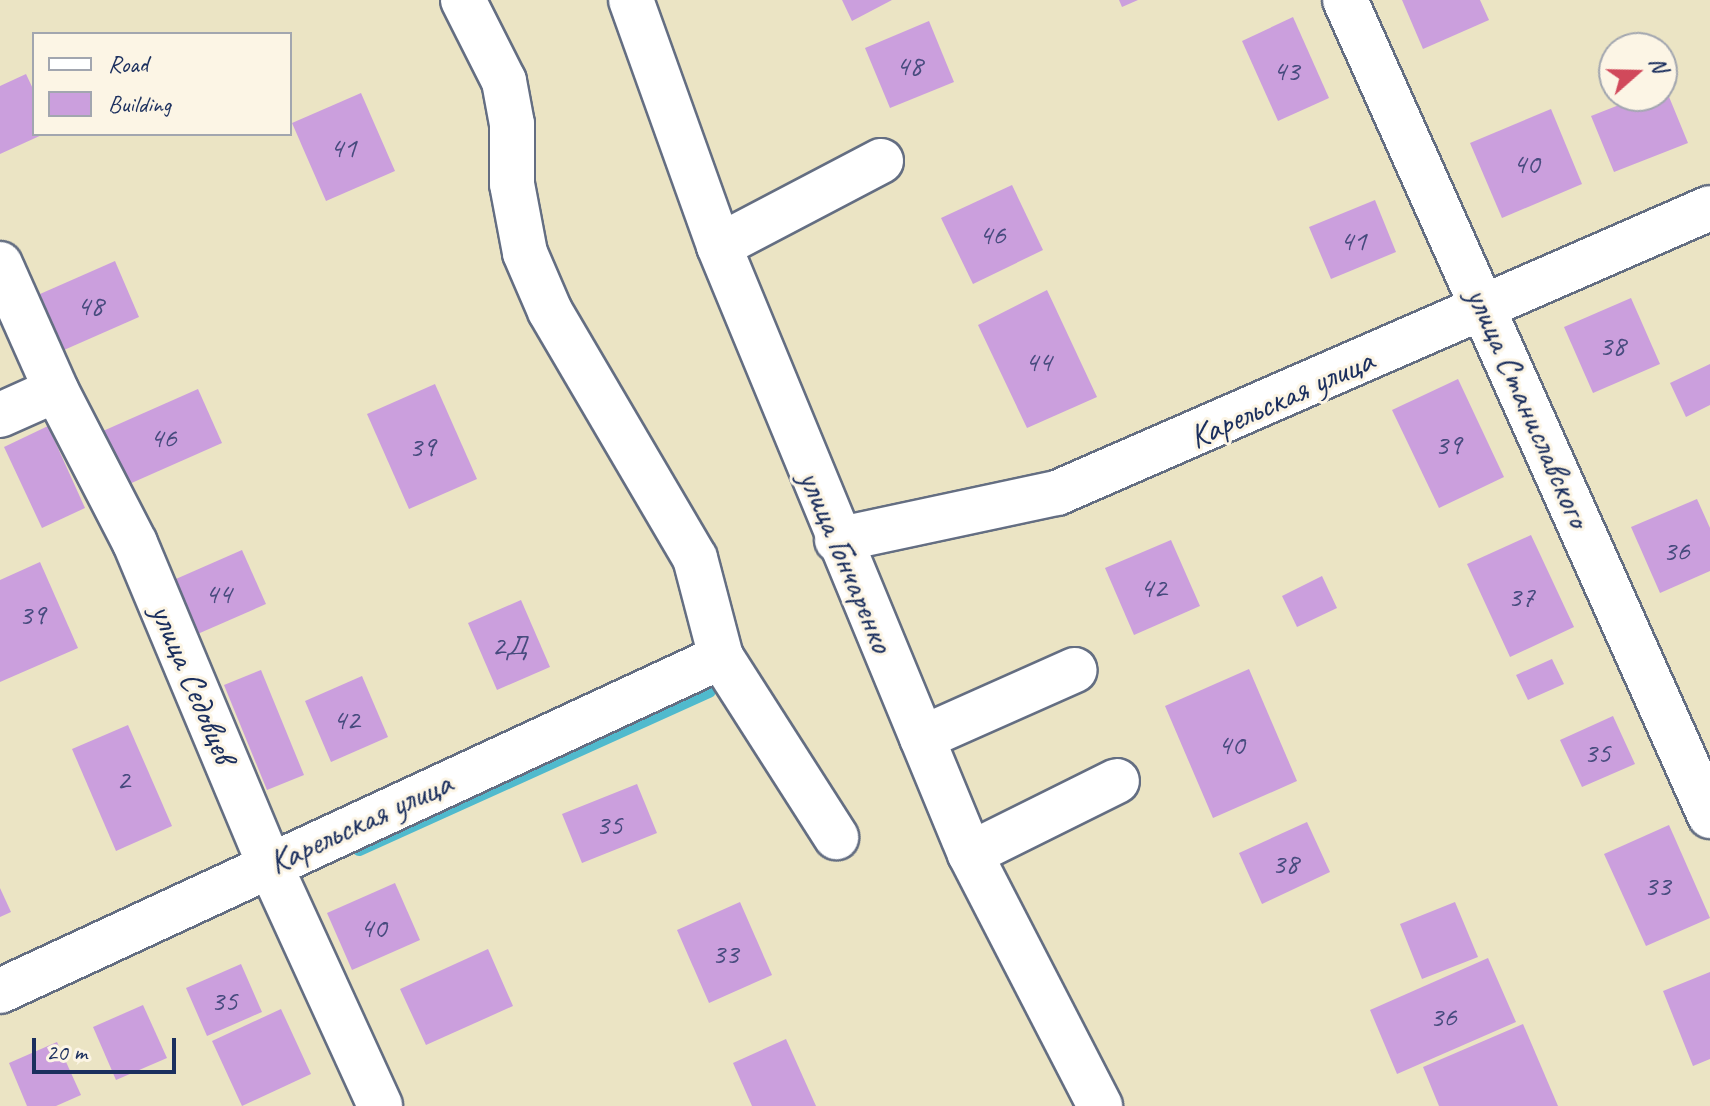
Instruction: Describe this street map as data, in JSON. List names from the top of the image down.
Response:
{
  "streets": {
    "street": [
      "Карельская улица",
      "улица Станиславского",
      "улица Гончаренко",
      "улица Седовцев"
    ]
  },
  "crossings": [
    ["Карельская улица", "улица Станиславского"],
    ["Карельская улица", "улица Гончаренко"],
    ["Карельская улица", "улица Седовцев"]
  ],
  "house_numbers": [
    "48",
    "43",
    "41",
    "40",
    "46",
    "41",
    "48",
    "38",
    "44",
    "46",
    "39",
    "39",
    "36",
    "42",
    "44",
    "37",
    "39",
    "2Д",
    "42",
    "40",
    "35",
    "2",
    "35",
    "38",
    "33",
    "40",
    "33",
    "35",
    "36"
  ],
  "legend": ["Road", "Building"],
  "scale_bar": "20 m",
  "north": "right"
}
